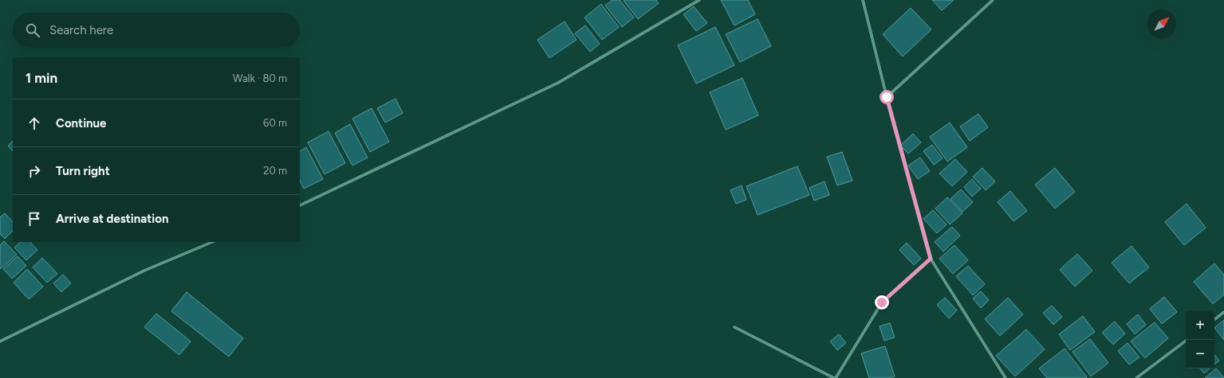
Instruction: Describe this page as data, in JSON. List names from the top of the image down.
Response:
{
  "north": "top right",
  "page": {
    "search": "Search here",
    "heading": ["1 min", "Walk · 80 m"],
    "list": [
      ["Continue", "60 m"],
      ["Turn right", "20 m"],
      "Arrive at destination"
    ],
    "map_buttons": ["+", "−"]
  }
}
